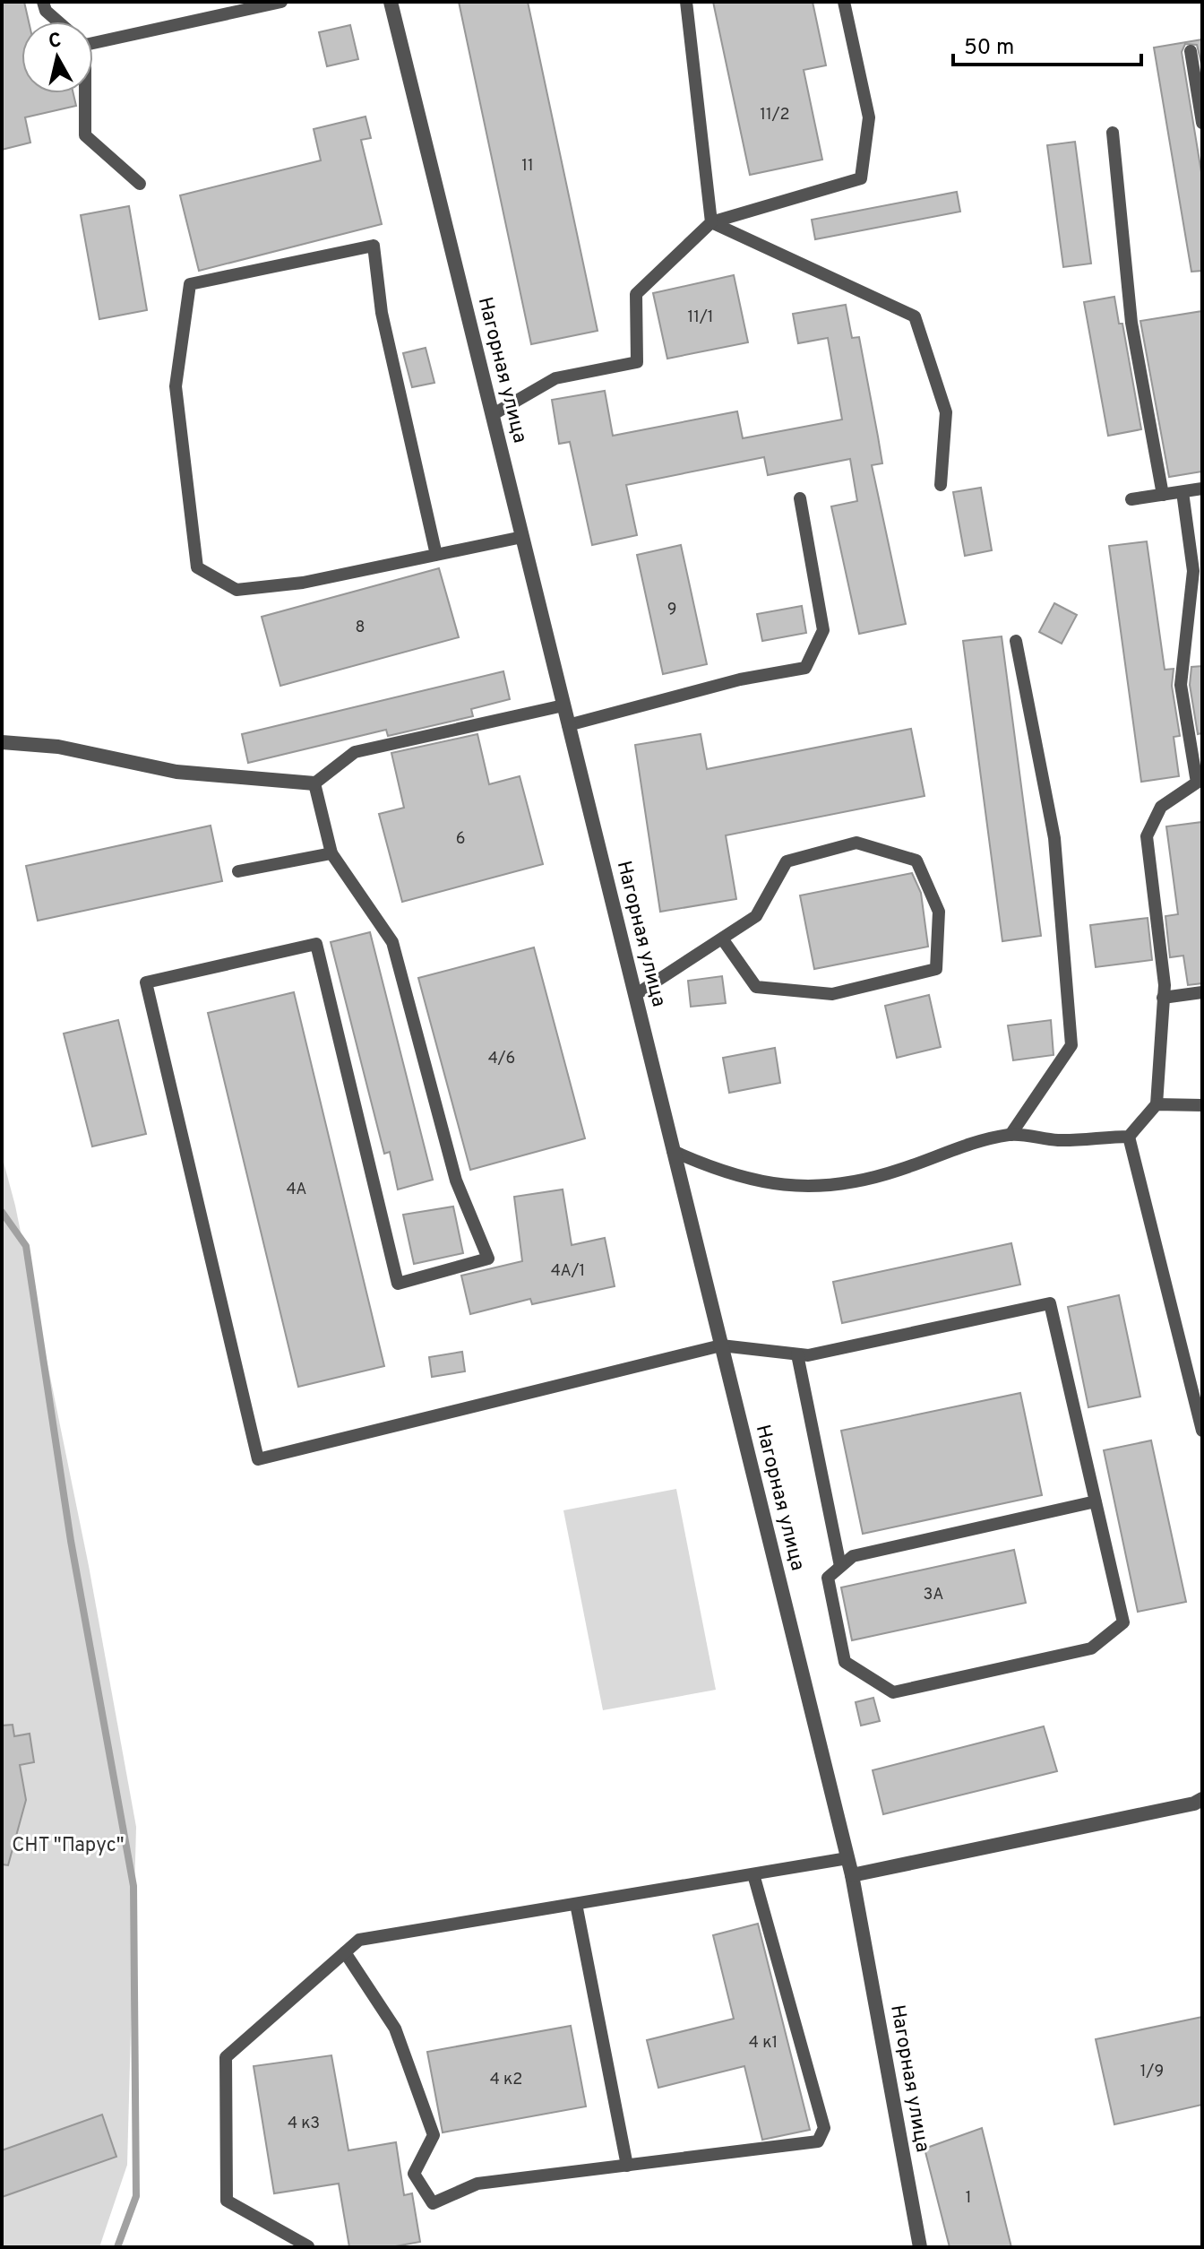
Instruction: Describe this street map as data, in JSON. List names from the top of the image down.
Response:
{
  "streets": {
    "street": ["Нагорная улица"]
  },
  "parks": ["СНТ \"Парус\""],
  "house_numbers": [
    "11/2",
    "11",
    "11/1",
    "9",
    "8",
    "6",
    "4/6",
    "4А",
    "4А/1",
    "3А",
    "4 к1",
    "1/9",
    "4 к2",
    "4 к3",
    "1"
  ],
  "scale_bar": "50 m",
  "north": "top"
}
